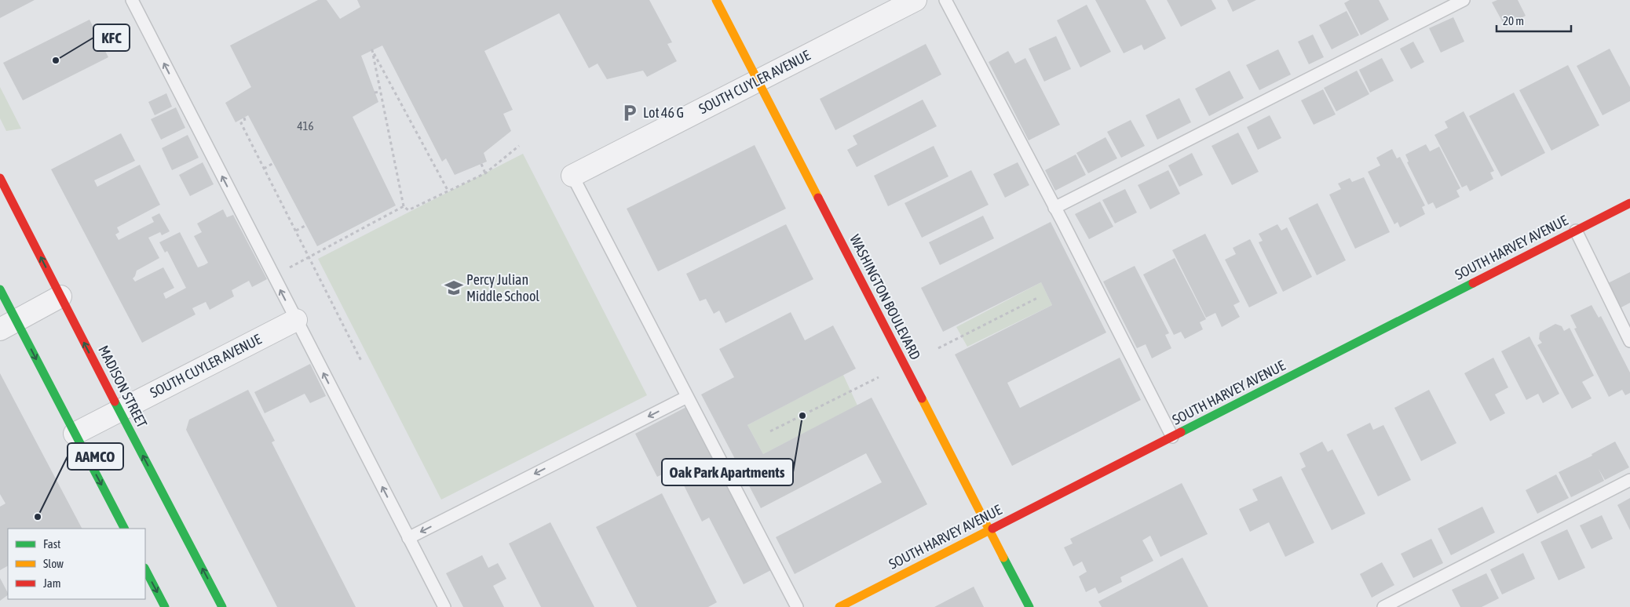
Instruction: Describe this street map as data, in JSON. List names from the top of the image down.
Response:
{
  "streets": {
    "street": [
      "SOUTH CUYLER AVENUE",
      "SOUTH HARVEY AVENUE",
      "WASHINGTON BOULEVARD",
      "MADISON STREET"
    ]
  },
  "crossings": [
    ["SOUTH CUYLER AVENUE", "WASHINGTON BOULEVARD"],
    ["SOUTH CUYLER AVENUE", "MADISON STREET"],
    ["SOUTH HARVEY AVENUE", "WASHINGTON BOULEVARD"]
  ],
  "places": {
    "other": ["KFC", "Oak Park Apartments", "AAMCO"],
    "parking": ["Lot 46 G"],
    "school or university": ["Percy Julian Middle School"]
  },
  "house_numbers": ["416"],
  "legend": ["Fast", "Slow", "Jam"],
  "scale_bar": "20 m"
}
